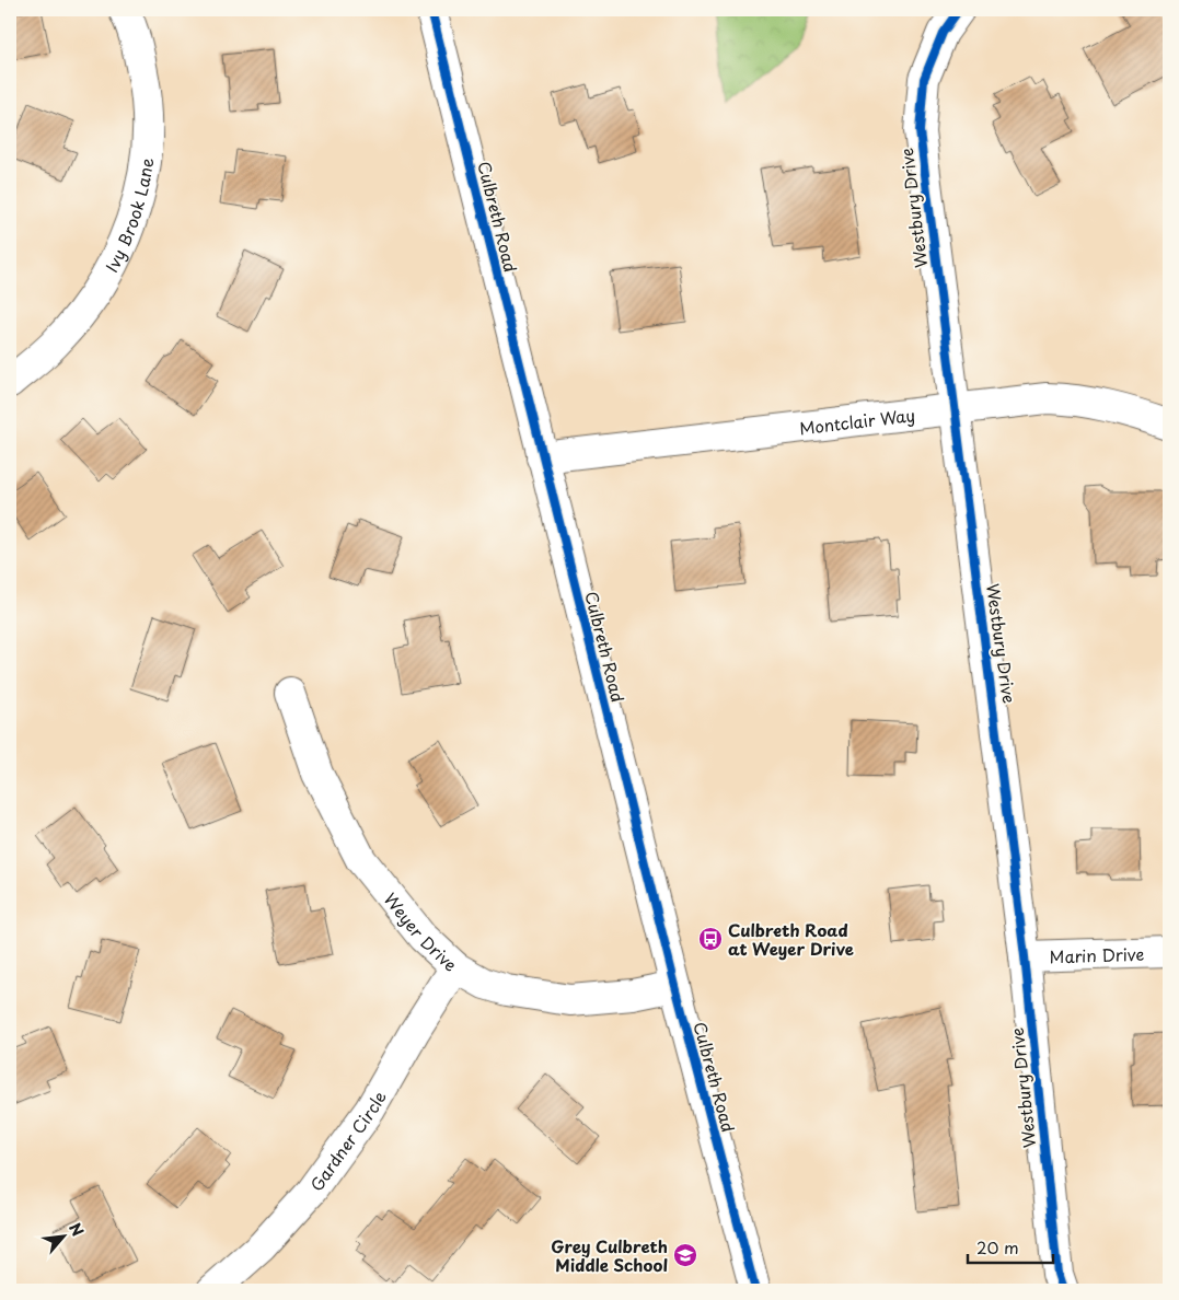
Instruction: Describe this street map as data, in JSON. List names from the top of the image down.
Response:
{
  "streets": {
    "street": [
      "Westbury Drive",
      "Ivy Brook Lane",
      "Culbreth Road",
      "Montclair Way",
      "Weyer Drive",
      "Marin Drive",
      "Gardner Circle"
    ]
  },
  "crossings": [
    ["Westbury Drive", "Montclair Way"],
    ["Westbury Drive", "Marin Drive"],
    ["Culbreth Road", "Montclair Way"],
    ["Culbreth Road", "Weyer Drive"],
    ["Weyer Drive", "Gardner Circle"]
  ],
  "places": {
    "bus stop": ["Culbreth Road at Weyer Drive"],
    "school or university": ["Grey Culbreth Middle School"]
  },
  "scale_bar": "20 m",
  "north": "top right"
}
